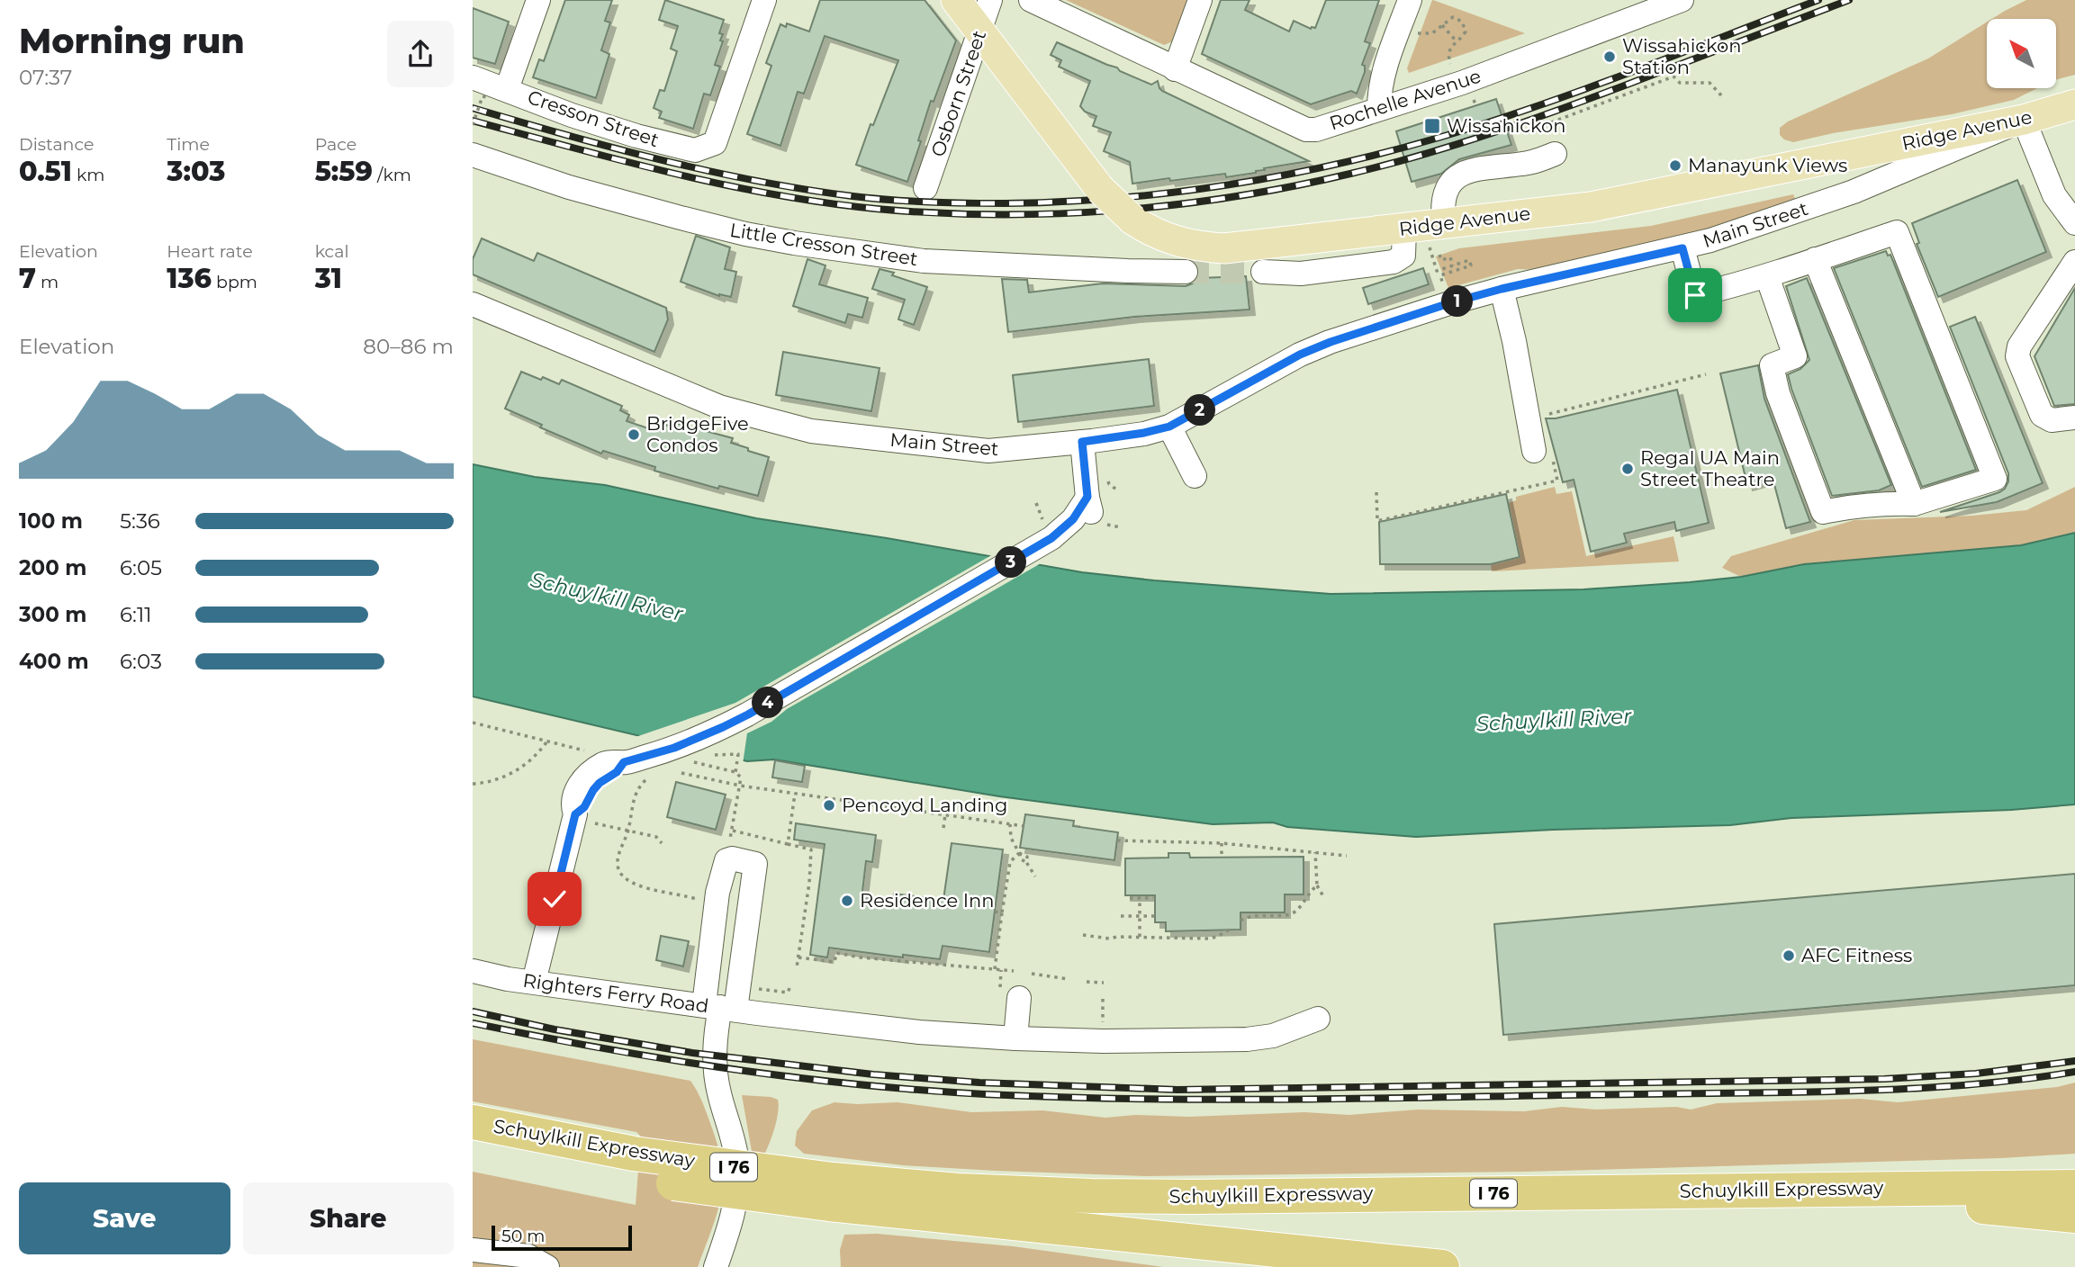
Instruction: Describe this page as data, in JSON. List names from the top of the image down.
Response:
{
  "streets": {
    "highway": ["Schuylkill Expressway", "I 76"],
    "main road": ["Ridge Avenue"],
    "street": [
      "Osborn Street",
      "Rochelle Avenue",
      "Cresson Street",
      "Main Street",
      "Little Cresson Street",
      "Righters Ferry Road"
    ]
  },
  "crossings": [
    ["Osborn Street", "Ridge Avenue"],
    ["Ridge Avenue", "Main Street"]
  ],
  "water": ["Schuylkill River"],
  "places": {
    "other": [
      "Wissahickon Station",
      "Manayunk Views",
      "BridgeFive Condos",
      "Regal UA Main Street Theatre",
      "Pencoyd Landing",
      "Residence Inn",
      "AFC Fitness"
    ],
    "transit": ["Wissahickon"]
  },
  "scale_bar": "50 m",
  "north": "top left",
  "page": {
    "heading": ["Morning run", "07:37"],
    "stats": [
      ["Distance", "0.51 km"],
      ["Time", "3:03"],
      ["Pace", "5:59 /km"],
      ["Elevation", "7 m"],
      ["Heart rate", "136 bpm"],
      ["kcal", "31"]
    ],
    "pins": [
      "1",
      "2",
      "3",
      "4"
    ],
    "chart": ["Elevation", "80–86 m"],
    "list": [
      {
        "name": "100 m",
        "note": "5:36"
      },
      {
        "name": "200 m",
        "note": "6:05"
      },
      {
        "name": "300 m",
        "note": "6:11"
      },
      {
        "name": "400 m",
        "note": "6:03"
      }
    ],
    "buttons": ["Save", "Share"],
    "scale": "50 m"
  }
}
